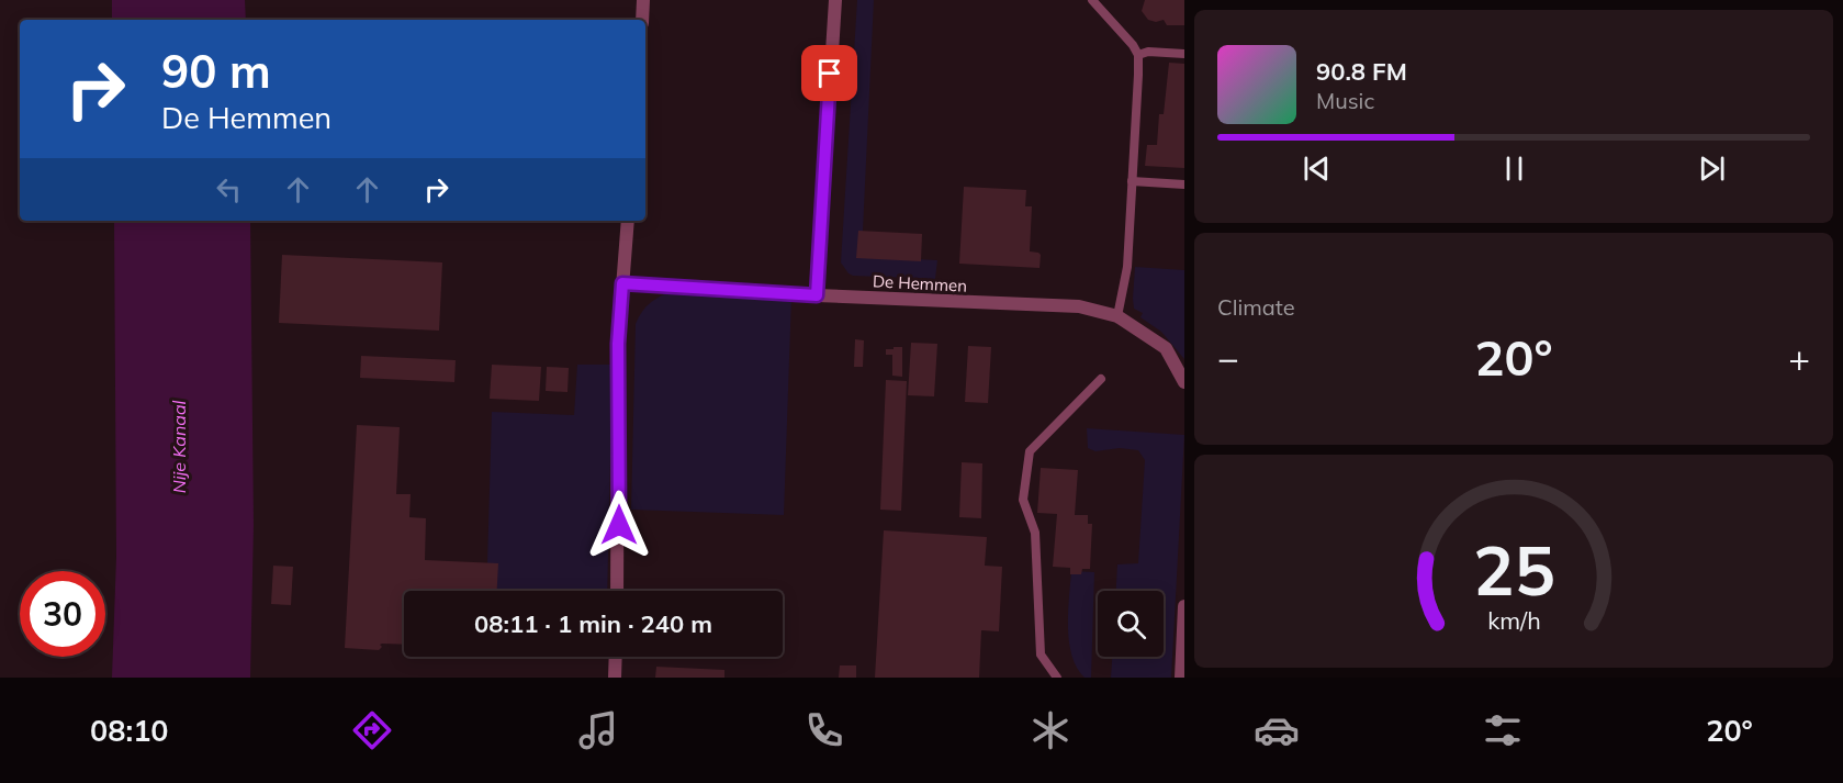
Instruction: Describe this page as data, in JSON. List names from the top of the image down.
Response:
{
  "streets": {
    "street": ["De Hemmen"]
  },
  "water": ["Nije Kanaal"],
  "page": {
    "turn": ["90 m", "De Hemmen"],
    "song": ["90.8 FM", "Music"],
    "tile": "Climate",
    "heat": ["−", "20°", "+"],
    "limit": "30",
    "trip": "08:11 · 1 min · 240 m",
    "tabs": ["08:10", "20°"],
    "gauge": ["25", "km/h"]
  }
}
